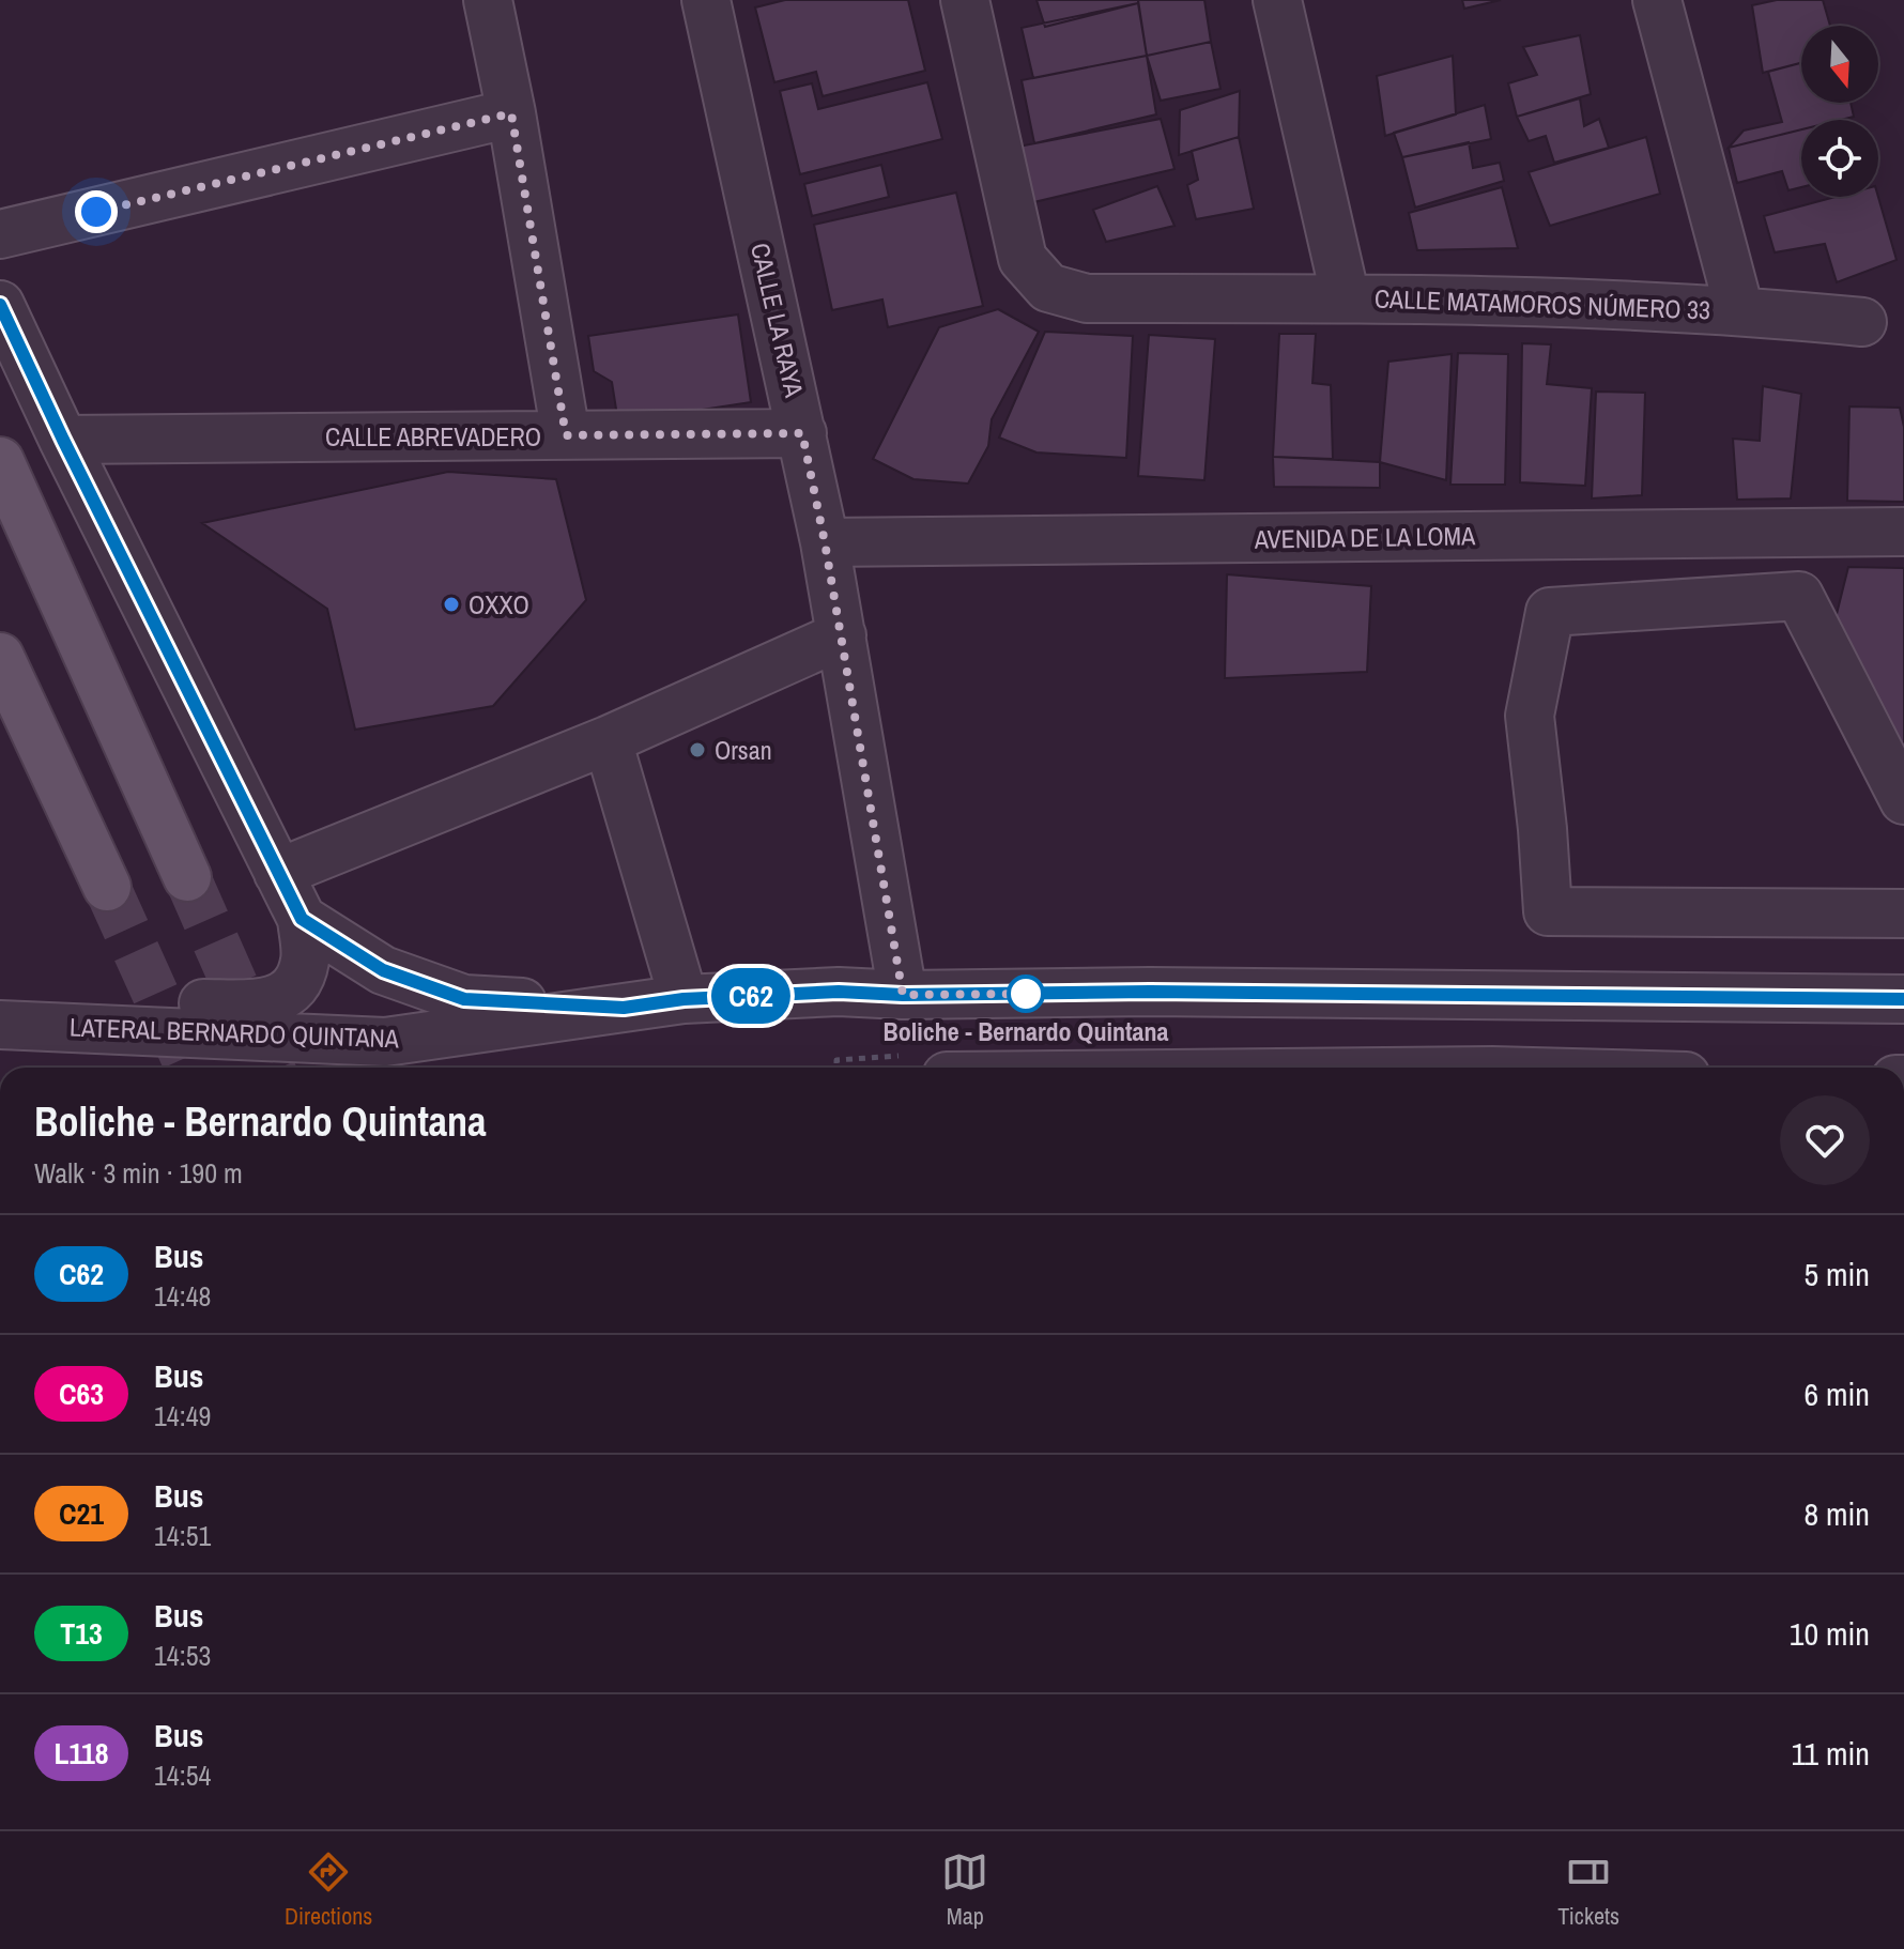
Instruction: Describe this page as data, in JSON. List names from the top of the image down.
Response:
{
  "streets": {
    "street": [
      "CALLE MATAMOROS NÚMERO 33",
      "CALLE LA RAYA",
      "CALLE ABREVADERO",
      "AVENIDA DE LA LOMA",
      "LATERAL BERNARDO QUINTANA"
    ]
  },
  "crossings": [
    ["CALLE LA RAYA", "CALLE ABREVADERO"],
    ["CALLE LA RAYA", "AVENIDA DE LA LOMA"],
    ["CALLE LA RAYA", "LATERAL BERNARDO QUINTANA"]
  ],
  "places": ["OXXO", "Orsan", "Boliche - Bernardo Quintana"],
  "lines": ["bus line C62"],
  "north": "bottom",
  "page": {
    "on_map": "C62",
    "heading": ["Boliche - Bernardo Quintana", "Walk · 3 min · 190 m"],
    "list": [
      {
        "mark": "C62",
        "name": "Bus",
        "note": "14:48",
        "value": "5 min"
      },
      {
        "mark": "C63",
        "name": "Bus",
        "note": "14:49",
        "value": "6 min"
      },
      {
        "mark": "C21",
        "name": "Bus",
        "note": "14:51",
        "value": "8 min"
      },
      {
        "mark": "T13",
        "name": "Bus",
        "note": "14:53",
        "value": "10 min"
      },
      {
        "mark": "L118",
        "name": "Bus",
        "note": "14:54",
        "value": "11 min"
      }
    ],
    "tabs": ["Directions", "Map", "Tickets"]
  }
}
